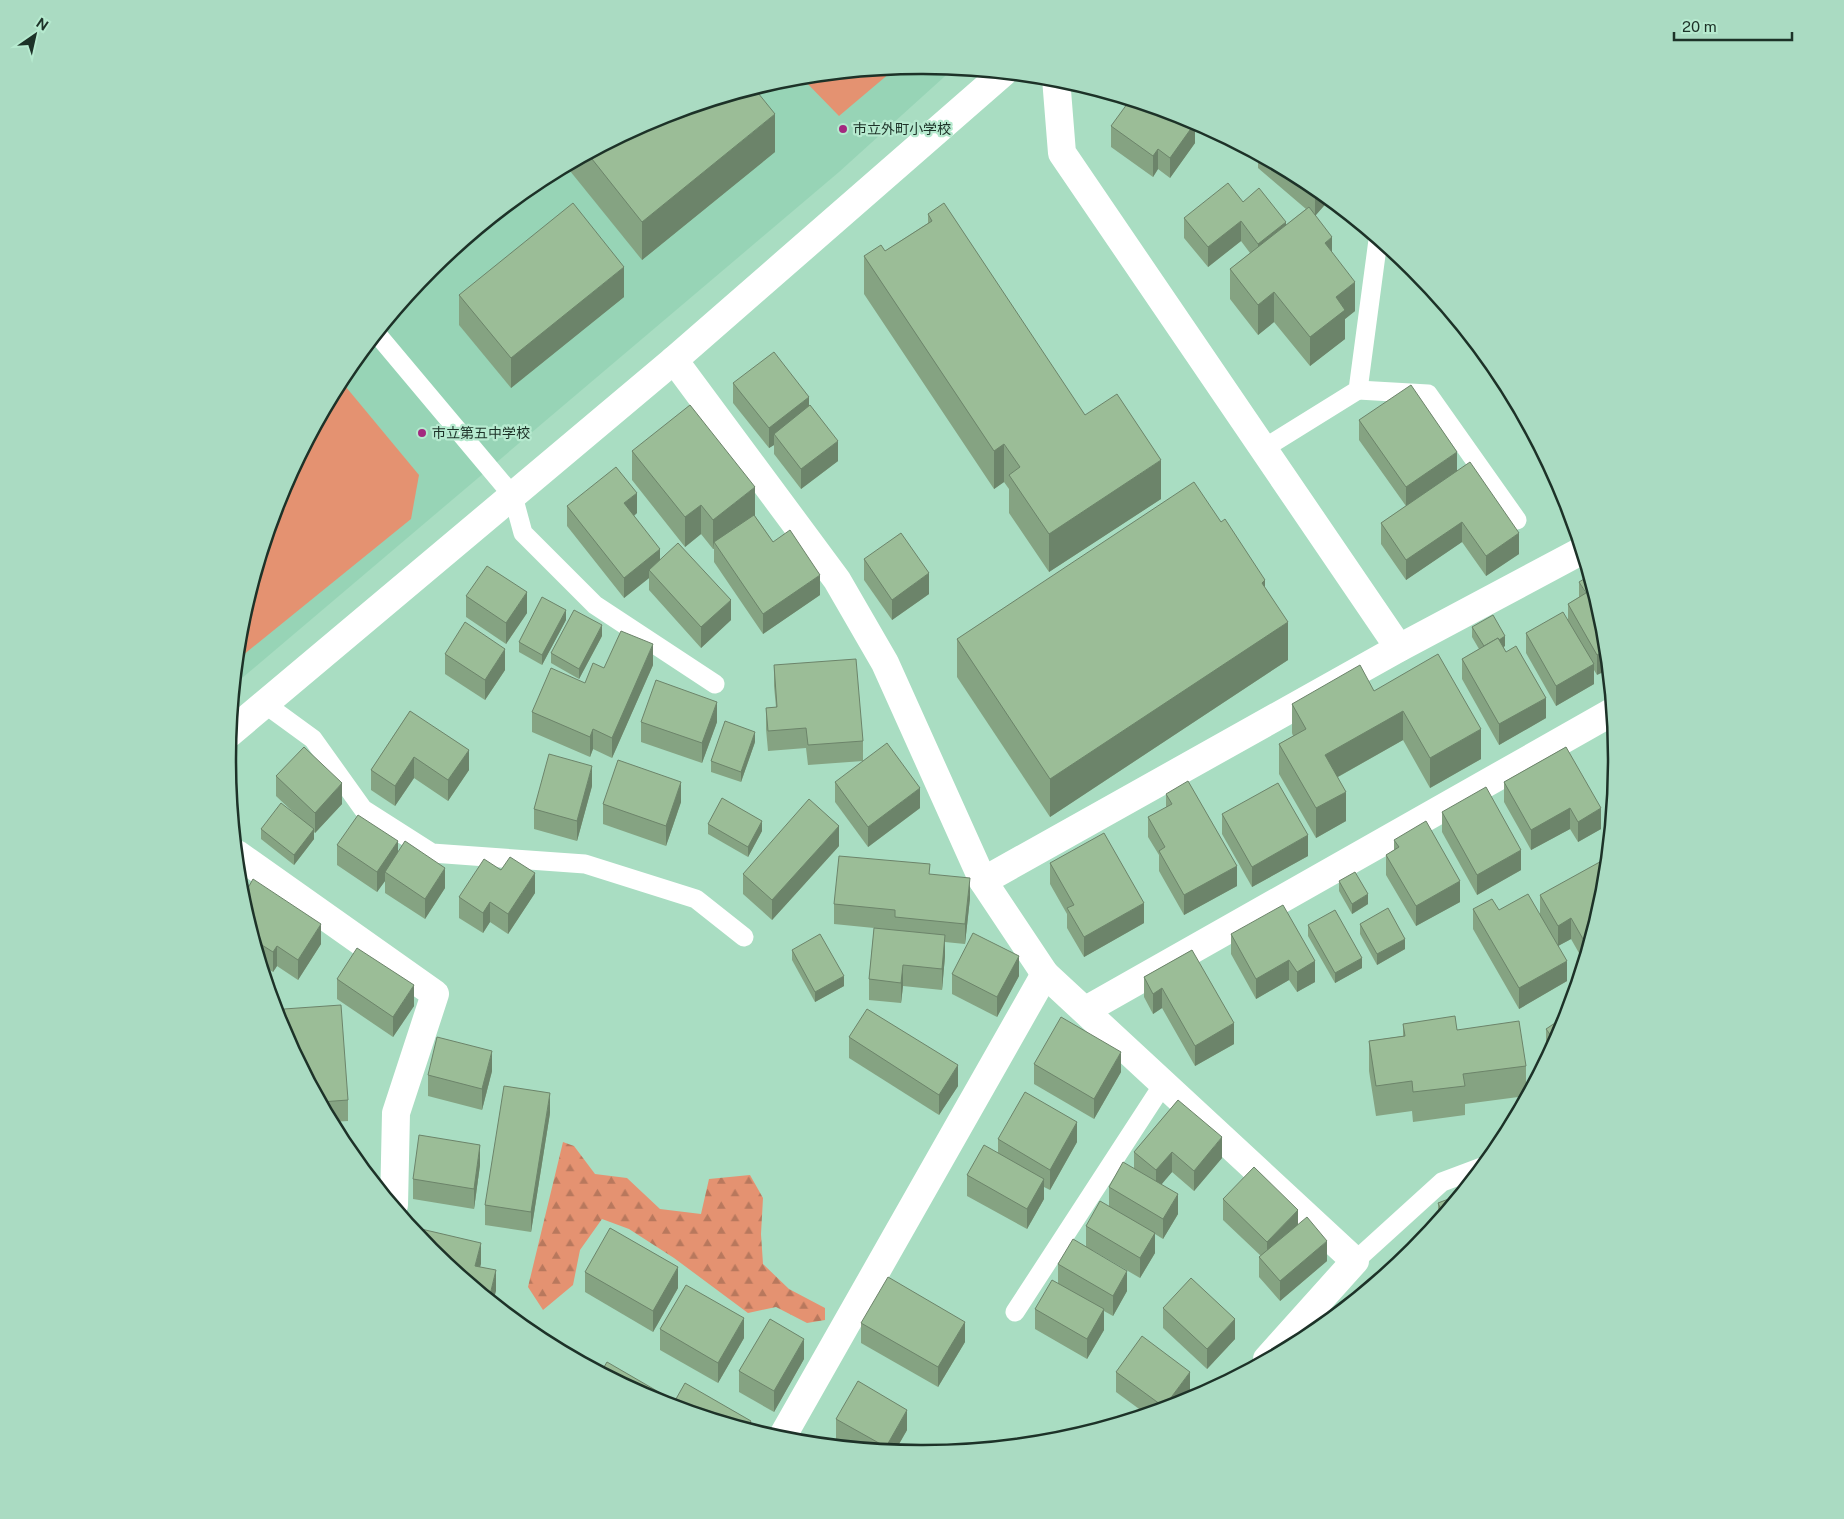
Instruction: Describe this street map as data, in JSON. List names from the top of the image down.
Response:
{
  "places": ["市立外町小学校", "市立第五中学校"],
  "scale_bar": "20 m",
  "north": "top right"
}
